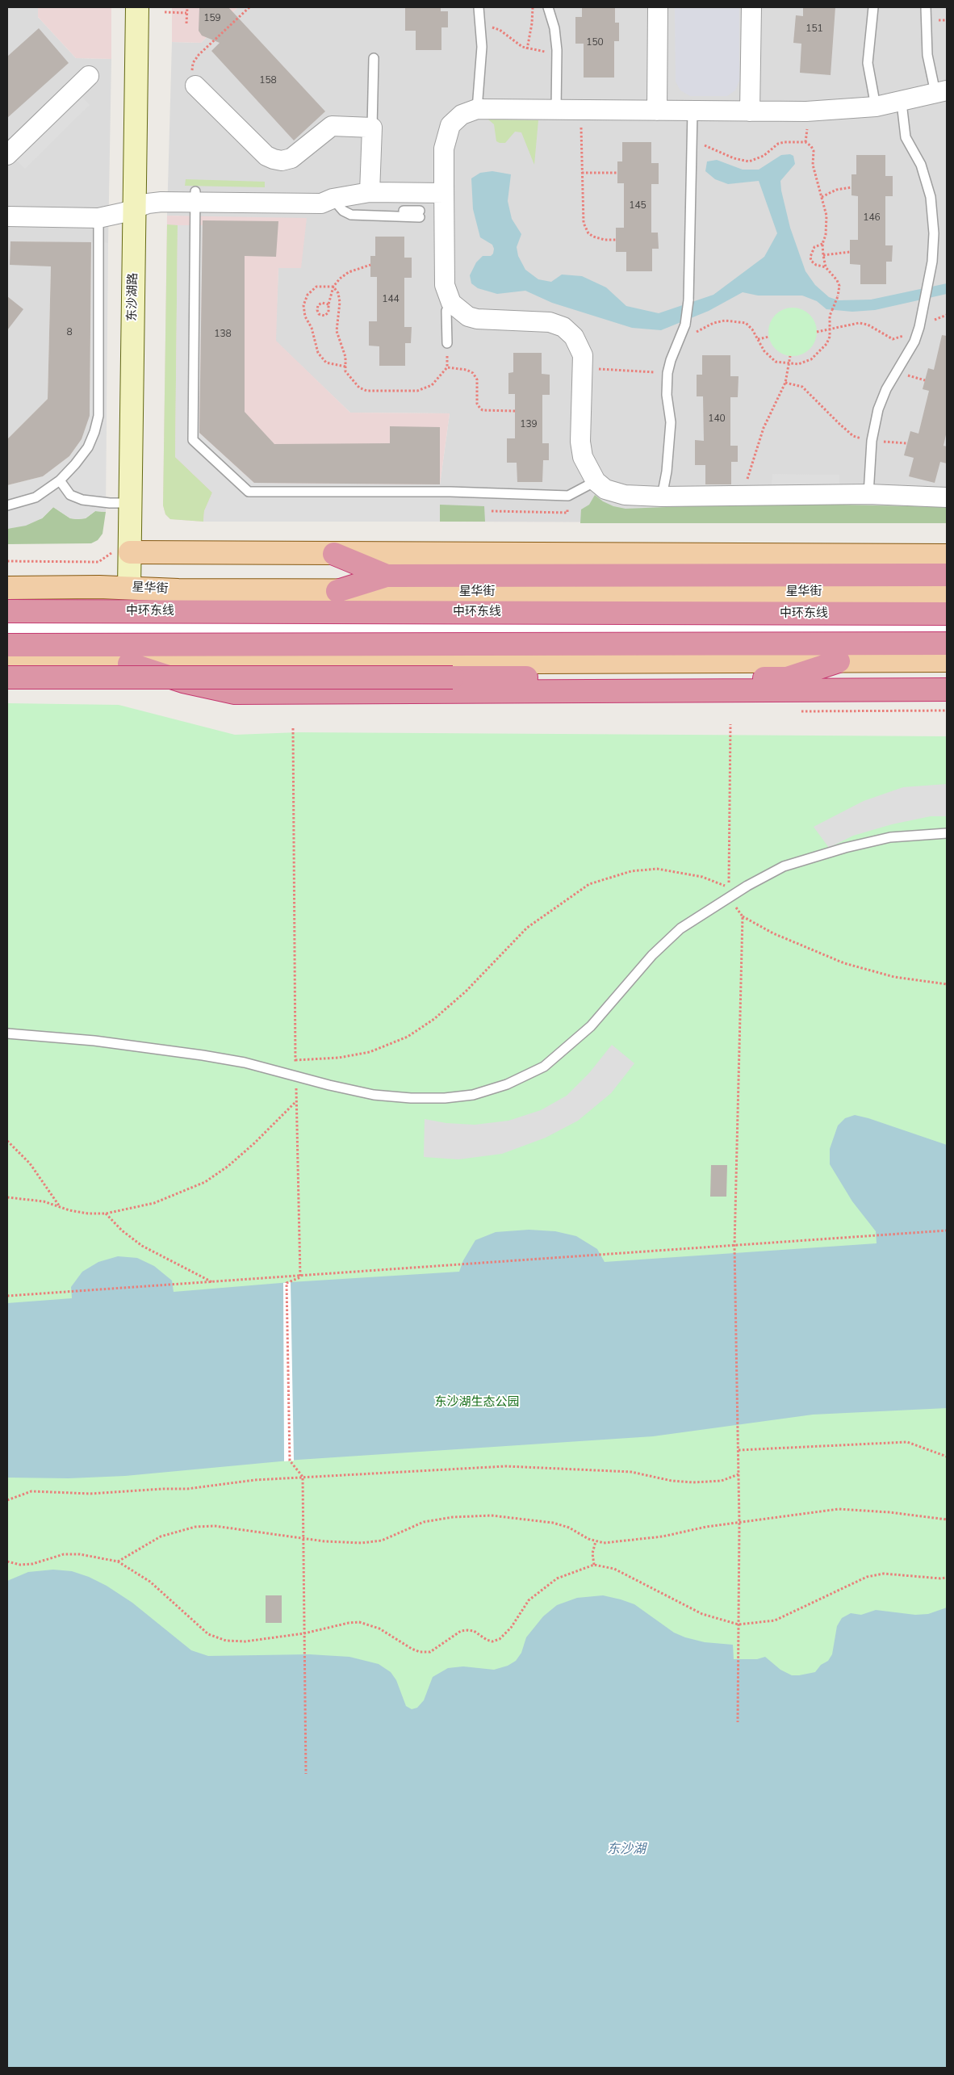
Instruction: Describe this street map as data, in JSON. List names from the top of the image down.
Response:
{
  "streets": {
    "highway": ["中环东线"],
    "main road": ["东沙湖路", "星华街"]
  },
  "crossings": [
    ["东沙湖路", "星华街"]
  ],
  "water": ["东沙湖"],
  "parks": ["东沙湖生态公园"],
  "house_numbers": [
    "159",
    "151",
    "150",
    "158",
    "145",
    "146",
    "144",
    "8",
    "138",
    "140",
    "139"
  ]
}
